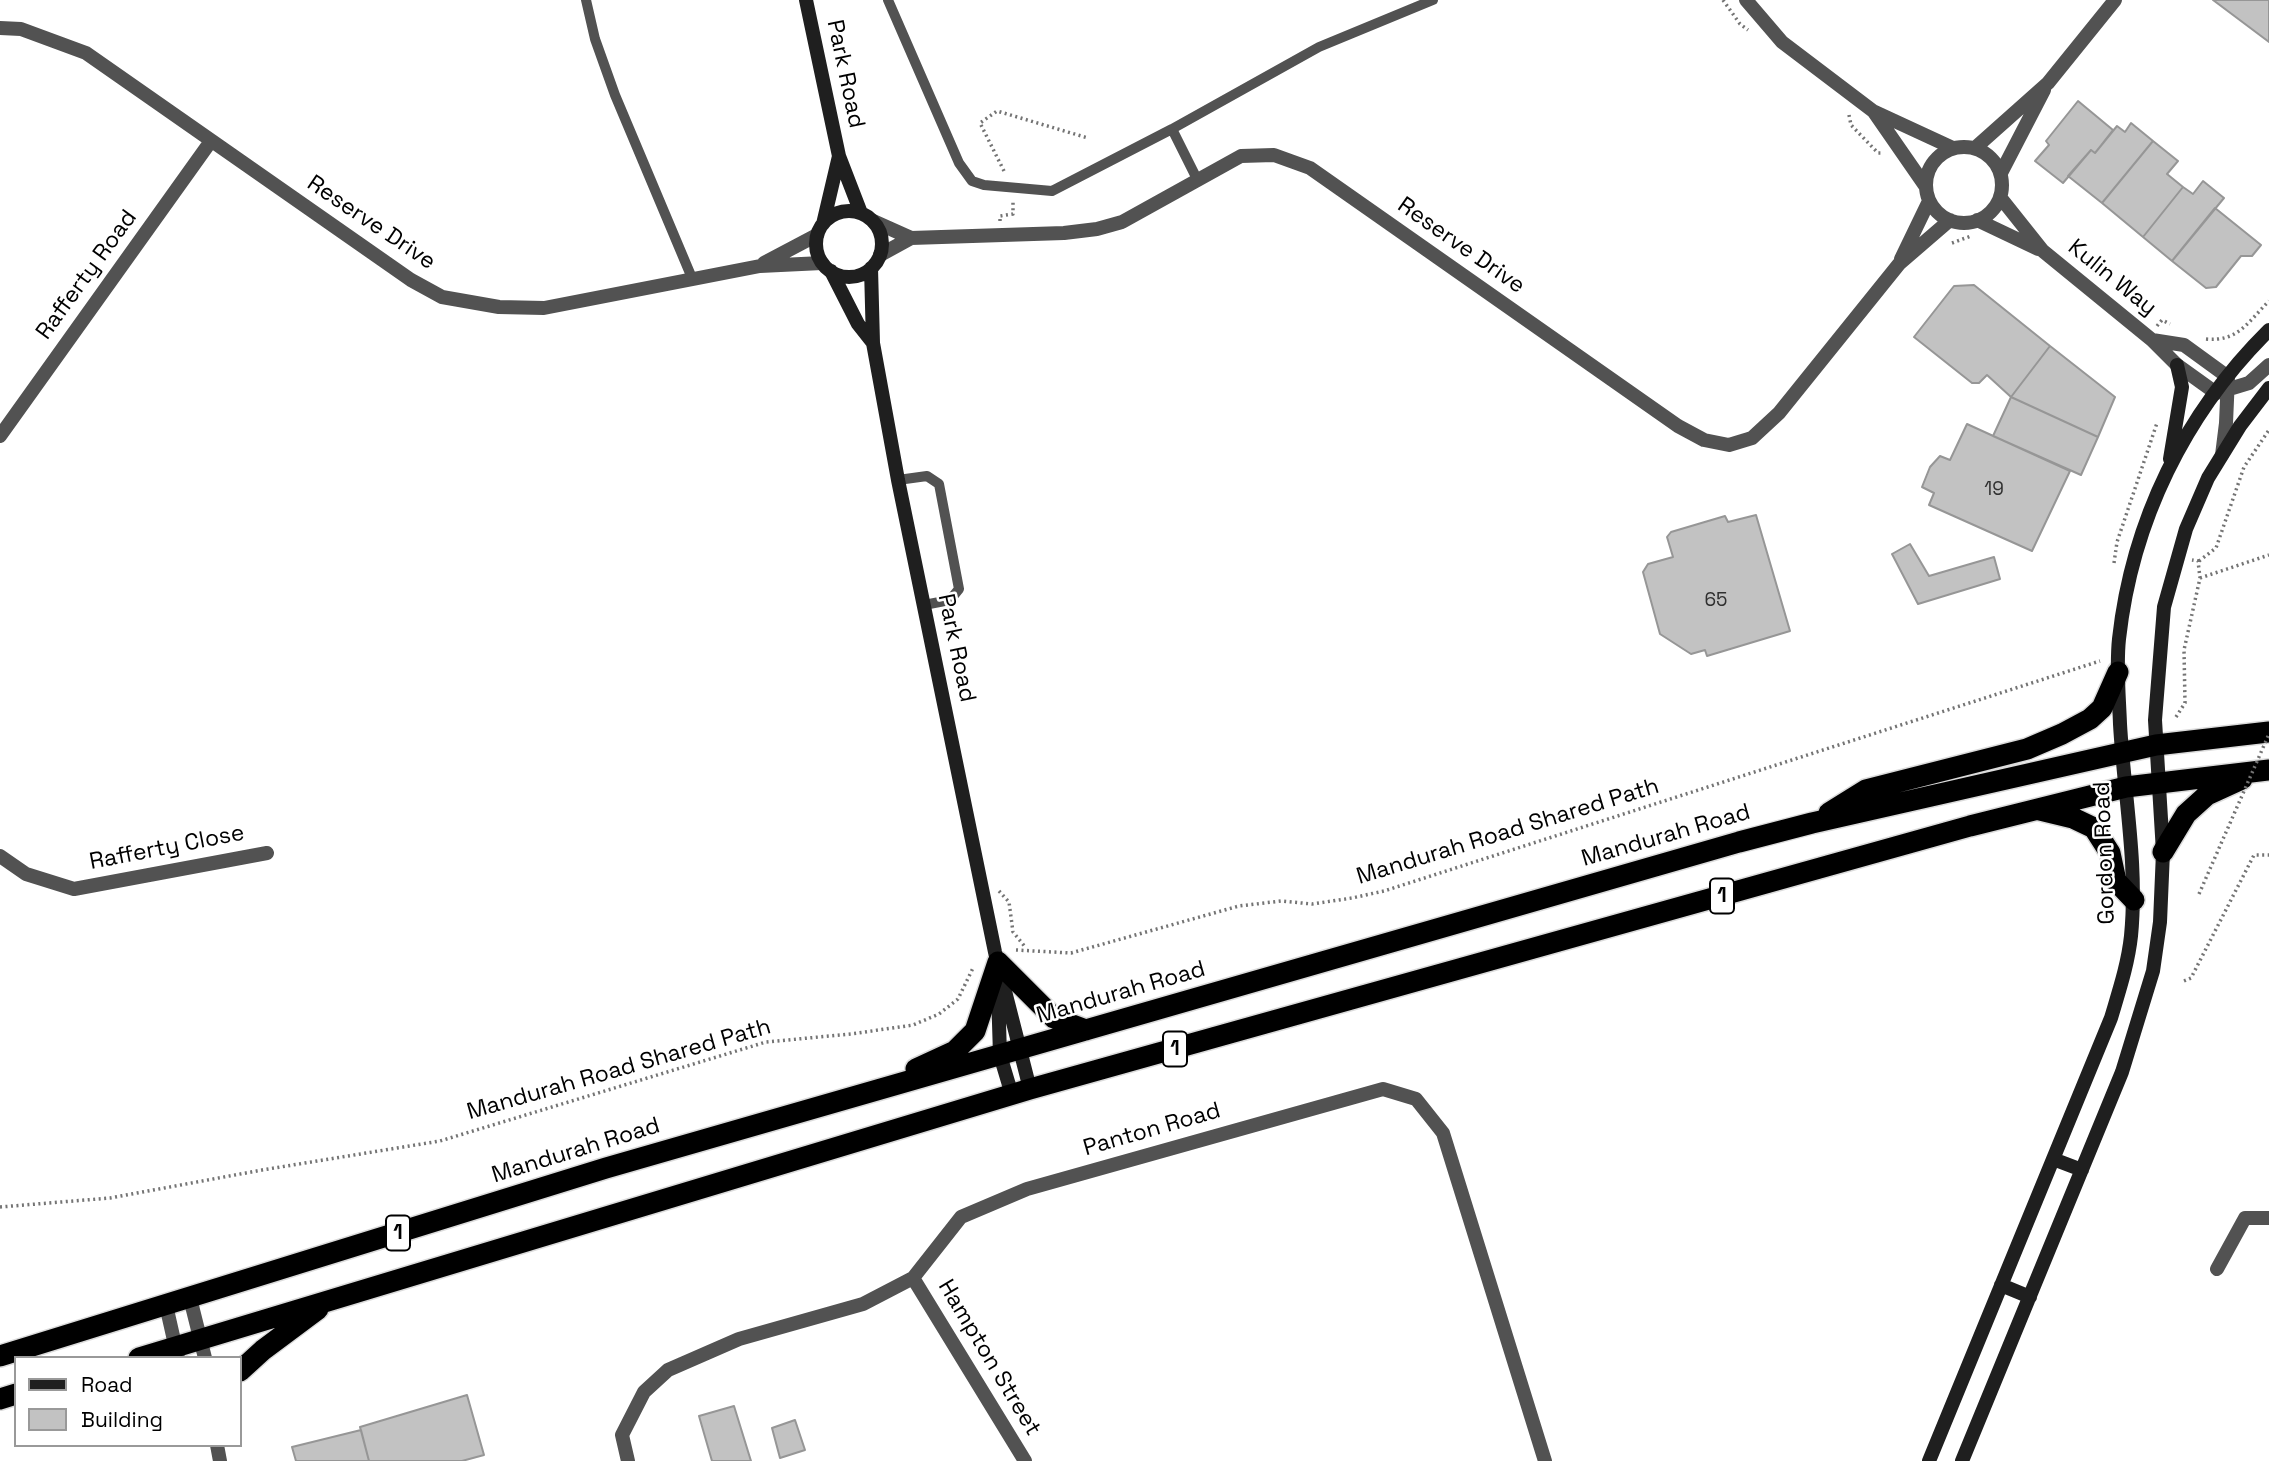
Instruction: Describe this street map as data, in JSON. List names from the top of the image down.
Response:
{
  "streets": {
    "highway": ["Mandurah Road", "1"],
    "main road": ["Park Road", "Gordon Road"],
    "street": [
      "Reserve Drive",
      "Rafferty Road",
      "Kulin Way",
      "Rafferty Close",
      "Panton Road",
      "Hampton Street"
    ],
    "path": ["Mandurah Road Shared Path"]
  },
  "crossings": [
    ["Park Road", "Reserve Drive"],
    ["Park Road", "Mandurah Road Shared Path"],
    ["Park Road", "Mandurah Road"],
    ["Park Road", "1"],
    ["Reserve Drive", "Rafferty Road"],
    ["Reserve Drive", "Kulin Way"],
    ["Kulin Way", "Gordon Road"],
    ["Mandurah Road Shared Path", "Gordon Road"],
    ["Mandurah Road", "Gordon Road"],
    ["Gordon Road", "1"],
    ["Panton Road", "Hampton Street"]
  ],
  "house_numbers": ["19", "65"],
  "legend": ["Road", "Building"]
}
